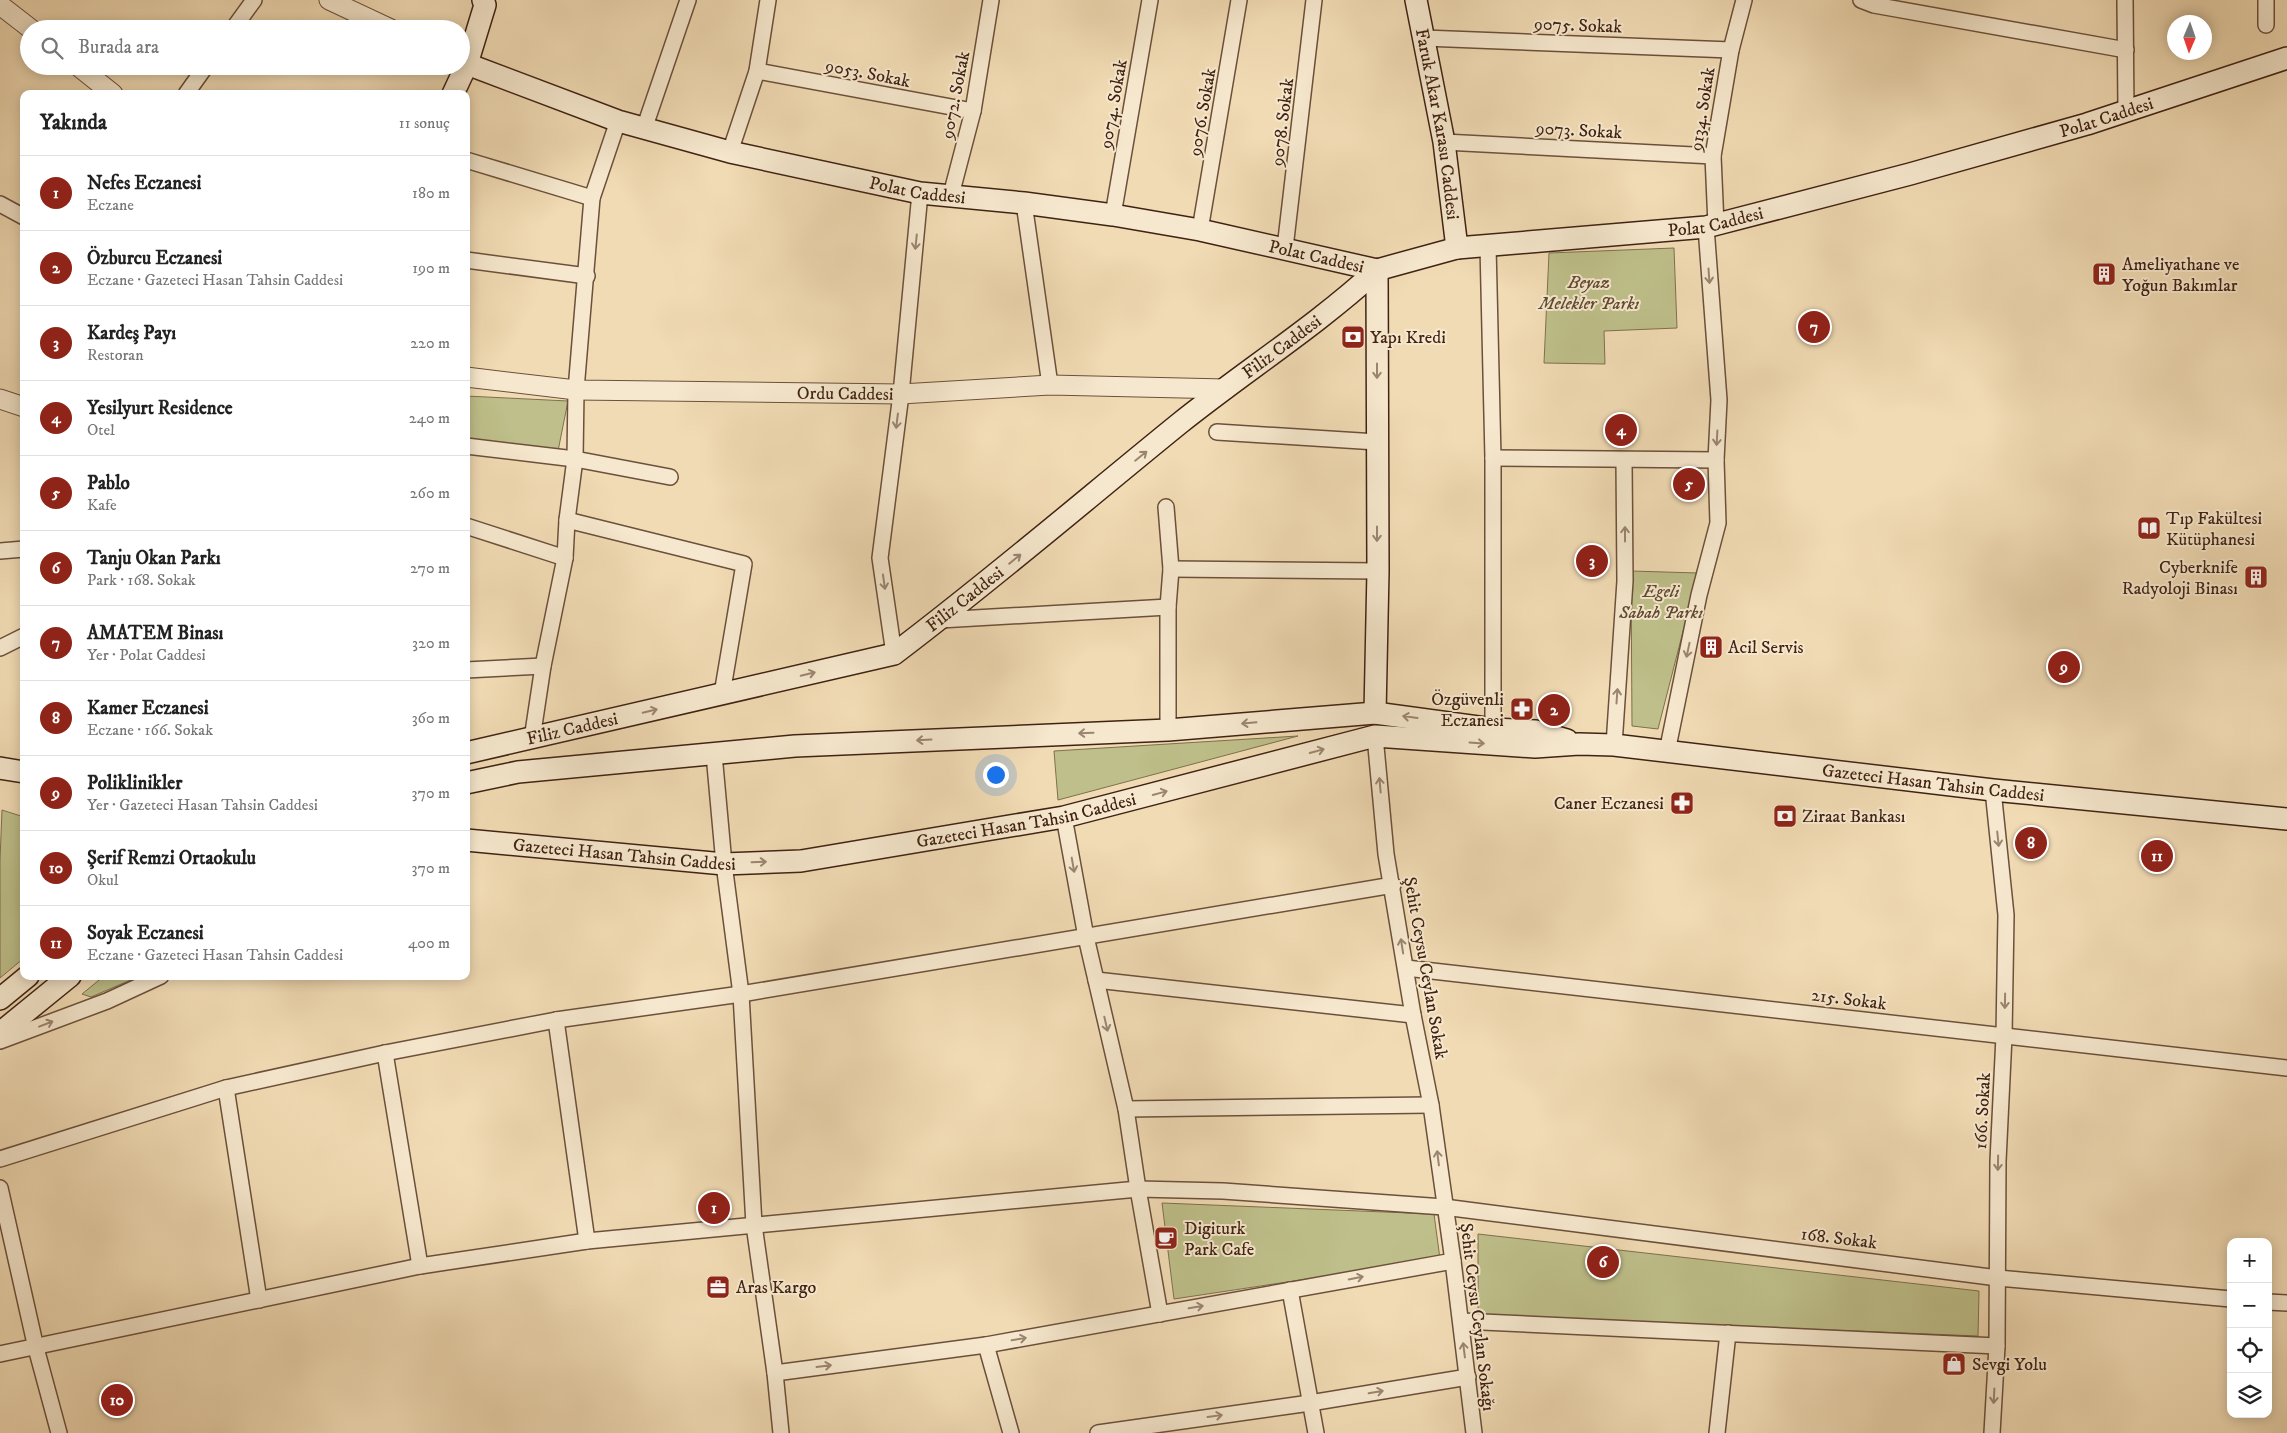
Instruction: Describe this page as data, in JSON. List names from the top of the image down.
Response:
{
  "streets": {
    "main road": [
      "Polat Caddesi",
      "Faruk Akar Karasu Caddesi",
      "Filiz Caddesi",
      "Gazeteci Hasan Tahsin Caddesi"
    ],
    "street": [
      "9075. Sokak",
      "9053. Sokak",
      "9072. Sokak",
      "9074. Sokak",
      "9134. Sokak",
      "9076. Sokak",
      "9078. Sokak",
      "9073. Sokak",
      "Ordu Caddesi",
      "Şehit Ceysu Ceylan Sokak",
      "215. Sokak",
      "166. Sokak",
      "168. Sokak",
      "Şehit Ceysu Ceylan Sokağı"
    ]
  },
  "crossings": [
    ["9075. Sokak", "9134. Sokak"],
    ["9075. Sokak", "Faruk Akar Karasu Caddesi"],
    ["9053. Sokak", "9072. Sokak"],
    ["9072. Sokak", "Polat Caddesi"],
    ["9074. Sokak", "Polat Caddesi"],
    ["9134. Sokak", "Polat Caddesi"],
    ["9134. Sokak", "9073. Sokak"],
    ["9134. Sokak", "Gazeteci Hasan Tahsin Caddesi"],
    ["9076. Sokak", "Polat Caddesi"],
    ["Polat Caddesi", "9078. Sokak"],
    ["Polat Caddesi", "Faruk Akar Karasu Caddesi"],
    ["Polat Caddesi", "Filiz Caddesi"],
    ["Faruk Akar Karasu Caddesi", "9073. Sokak"],
    ["Filiz Caddesi", "Ordu Caddesi"],
    ["Gazeteci Hasan Tahsin Caddesi", "Şehit Ceysu Ceylan Sokak"],
    ["Gazeteci Hasan Tahsin Caddesi", "166. Sokak"],
    ["Şehit Ceysu Ceylan Sokak", "215. Sokak"],
    ["Şehit Ceysu Ceylan Sokak", "168. Sokak"],
    ["Şehit Ceysu Ceylan Sokak", "Şehit Ceysu Ceylan Sokağı"],
    ["215. Sokak", "166. Sokak"],
    ["166. Sokak", "168. Sokak"],
    ["168. Sokak", "Şehit Ceysu Ceylan Sokağı"]
  ],
  "one_way": ["Filiz Caddesi", "Şehit Ceysu Ceylan Sokak", "166. Sokak"],
  "parks": ["Beyaz Melekler Parkı", "Egeli Sabah Parkı"],
  "places": {
    "building": ["Ameliyathane ve Yoğun Bakımlar", "Cyberknife Radyoloji Binası", "Acil Servis"],
    "bank": ["Yapı Kredi", "Ziraat Bankası"],
    "library": ["Tıp Fakültesi Kütüphanesi"],
    "pharmacy": ["Özgüvenli Eczanesi", "Caner Eczanesi"],
    "cafe": ["Digiturk Park Cafe"],
    "office": ["Aras Kargo"],
    "shop": ["Sevgi Yolu"]
  },
  "north": "bottom",
  "page": {
    "search": "Burada ara",
    "heading": ["Yakında", "11 sonuç"],
    "list": [
      {
        "mark": "1",
        "name": "Nefes Eczanesi",
        "note": "Eczane",
        "value": "180 m"
      },
      {
        "mark": "2",
        "name": "Özburcu Eczanesi",
        "note": "Eczane · Gazeteci Hasan Tahsin Caddesi",
        "value": "190 m"
      },
      {
        "mark": "3",
        "name": "Kardeş Payı",
        "note": "Restoran",
        "value": "220 m"
      },
      {
        "mark": "4",
        "name": "Yesilyurt Residence",
        "note": "Otel",
        "value": "240 m"
      },
      {
        "mark": "5",
        "name": "Pablo",
        "note": "Kafe",
        "value": "260 m"
      },
      {
        "mark": "6",
        "name": "Tanju Okan Parkı",
        "note": "Park · 168. Sokak",
        "value": "270 m"
      },
      {
        "mark": "7",
        "name": "AMATEM Binası",
        "note": "Yer · Polat Caddesi",
        "value": "320 m"
      },
      {
        "mark": "8",
        "name": "Kamer Eczanesi",
        "note": "Eczane · 166. Sokak",
        "value": "360 m"
      },
      {
        "mark": "9",
        "name": "Poliklinikler",
        "note": "Yer · Gazeteci Hasan Tahsin Caddesi",
        "value": "370 m"
      },
      {
        "mark": "10",
        "name": "Şerif Remzi Ortaokulu",
        "note": "Okul",
        "value": "370 m"
      },
      {
        "mark": "11",
        "name": "Soyak Eczanesi",
        "note": "Eczane · Gazeteci Hasan Tahsin Caddesi",
        "value": "400 m"
      }
    ],
    "pins": [
      "7",
      "4",
      "5",
      "3",
      "9",
      "2",
      "8",
      "11",
      "1",
      "6",
      "10"
    ],
    "map_buttons": ["+", "−"]
  }
}
